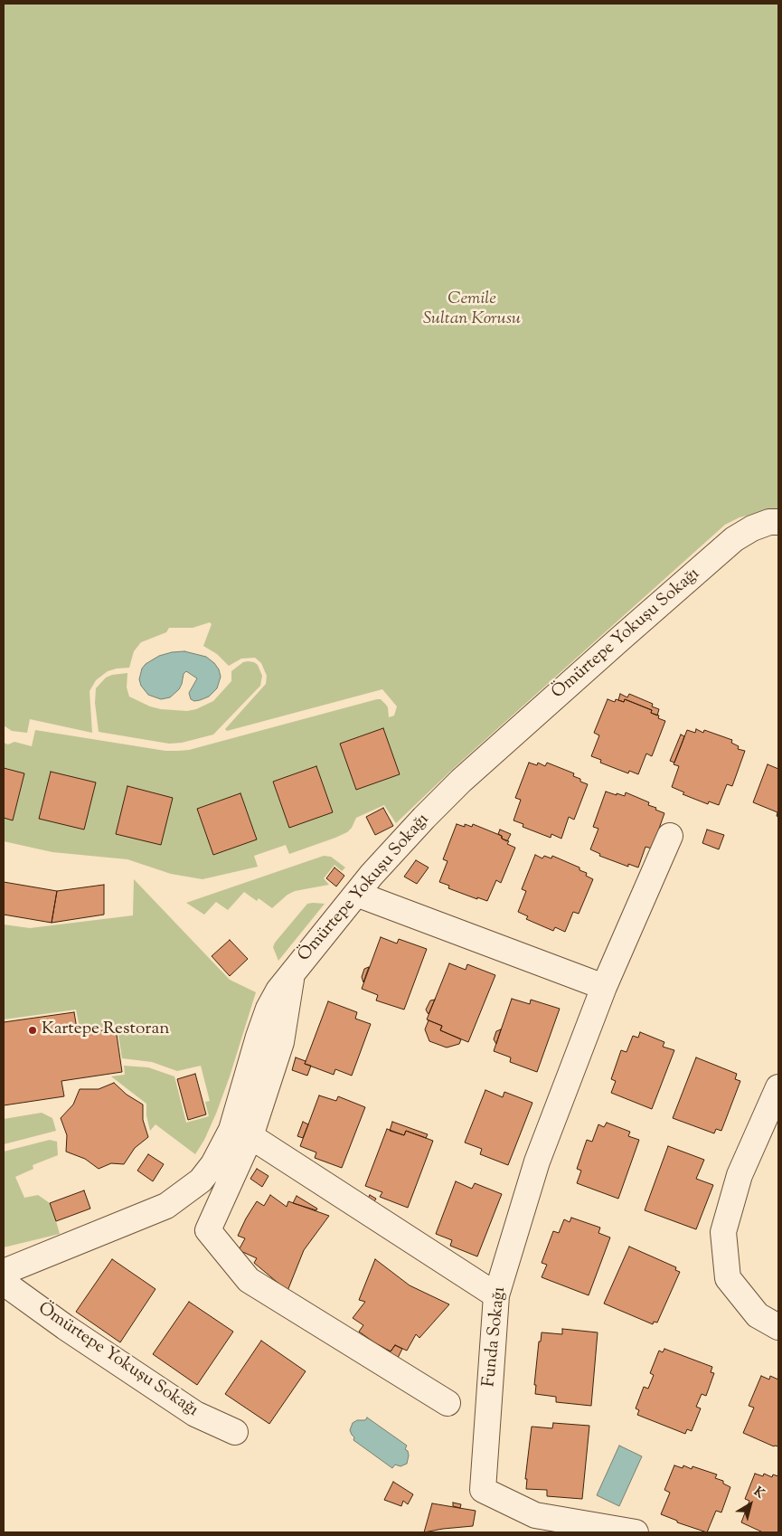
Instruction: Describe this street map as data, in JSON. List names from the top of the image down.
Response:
{
  "streets": {
    "street": ["Ömürtepe Yokuşu Sokağı", "Funda Sokağı"]
  },
  "parks": ["Cemile Sultan Korusu"],
  "places": ["Kartepe Restoran"],
  "north": "top right"
}
